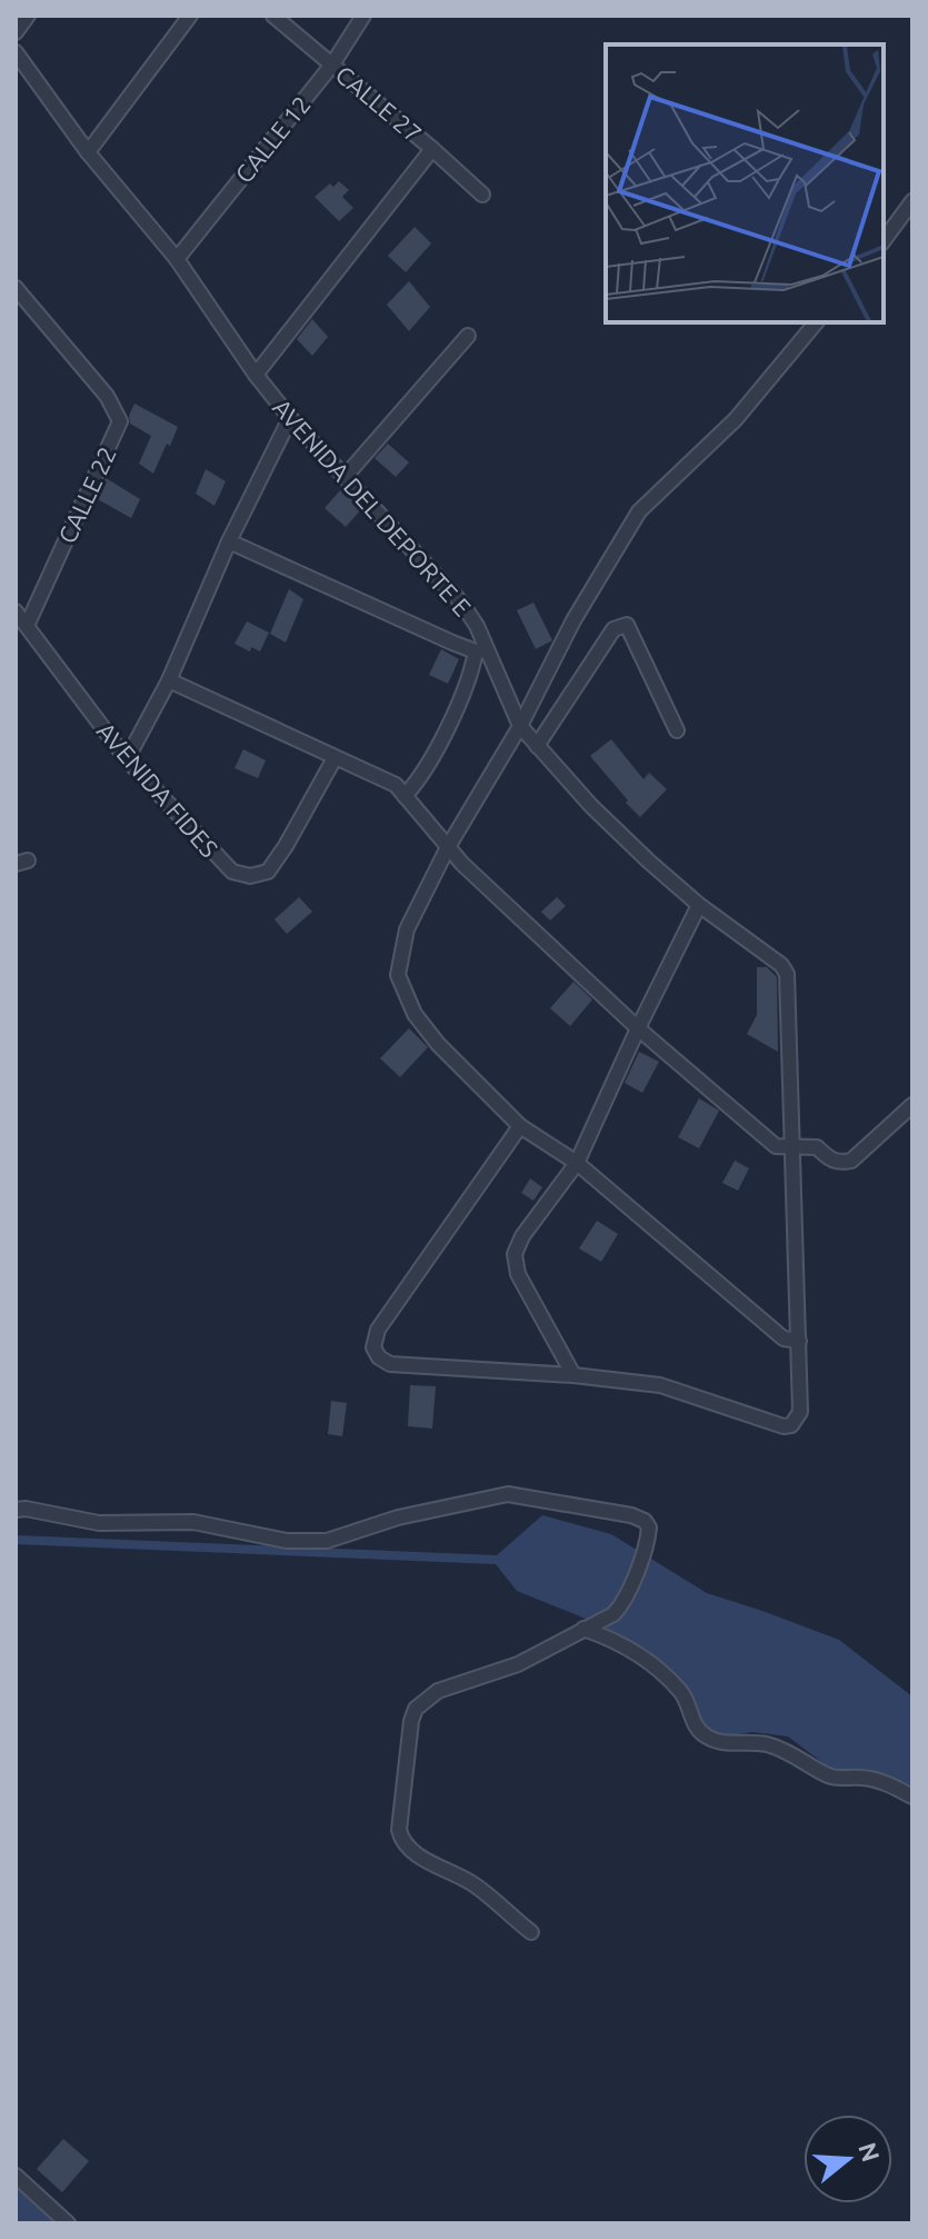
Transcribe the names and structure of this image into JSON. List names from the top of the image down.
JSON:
{
  "streets": {
    "street": [
      "CALLE 27",
      "CALLE 12",
      "CALLE 22",
      "AVENIDA DEL DEPORTE E",
      "AVENIDA FIDES"
    ]
  },
  "crossings": [
    ["CALLE 27", "CALLE 12"],
    ["CALLE 12", "AVENIDA DEL DEPORTE E"],
    ["CALLE 22", "AVENIDA FIDES"]
  ],
  "north": "right"
}
